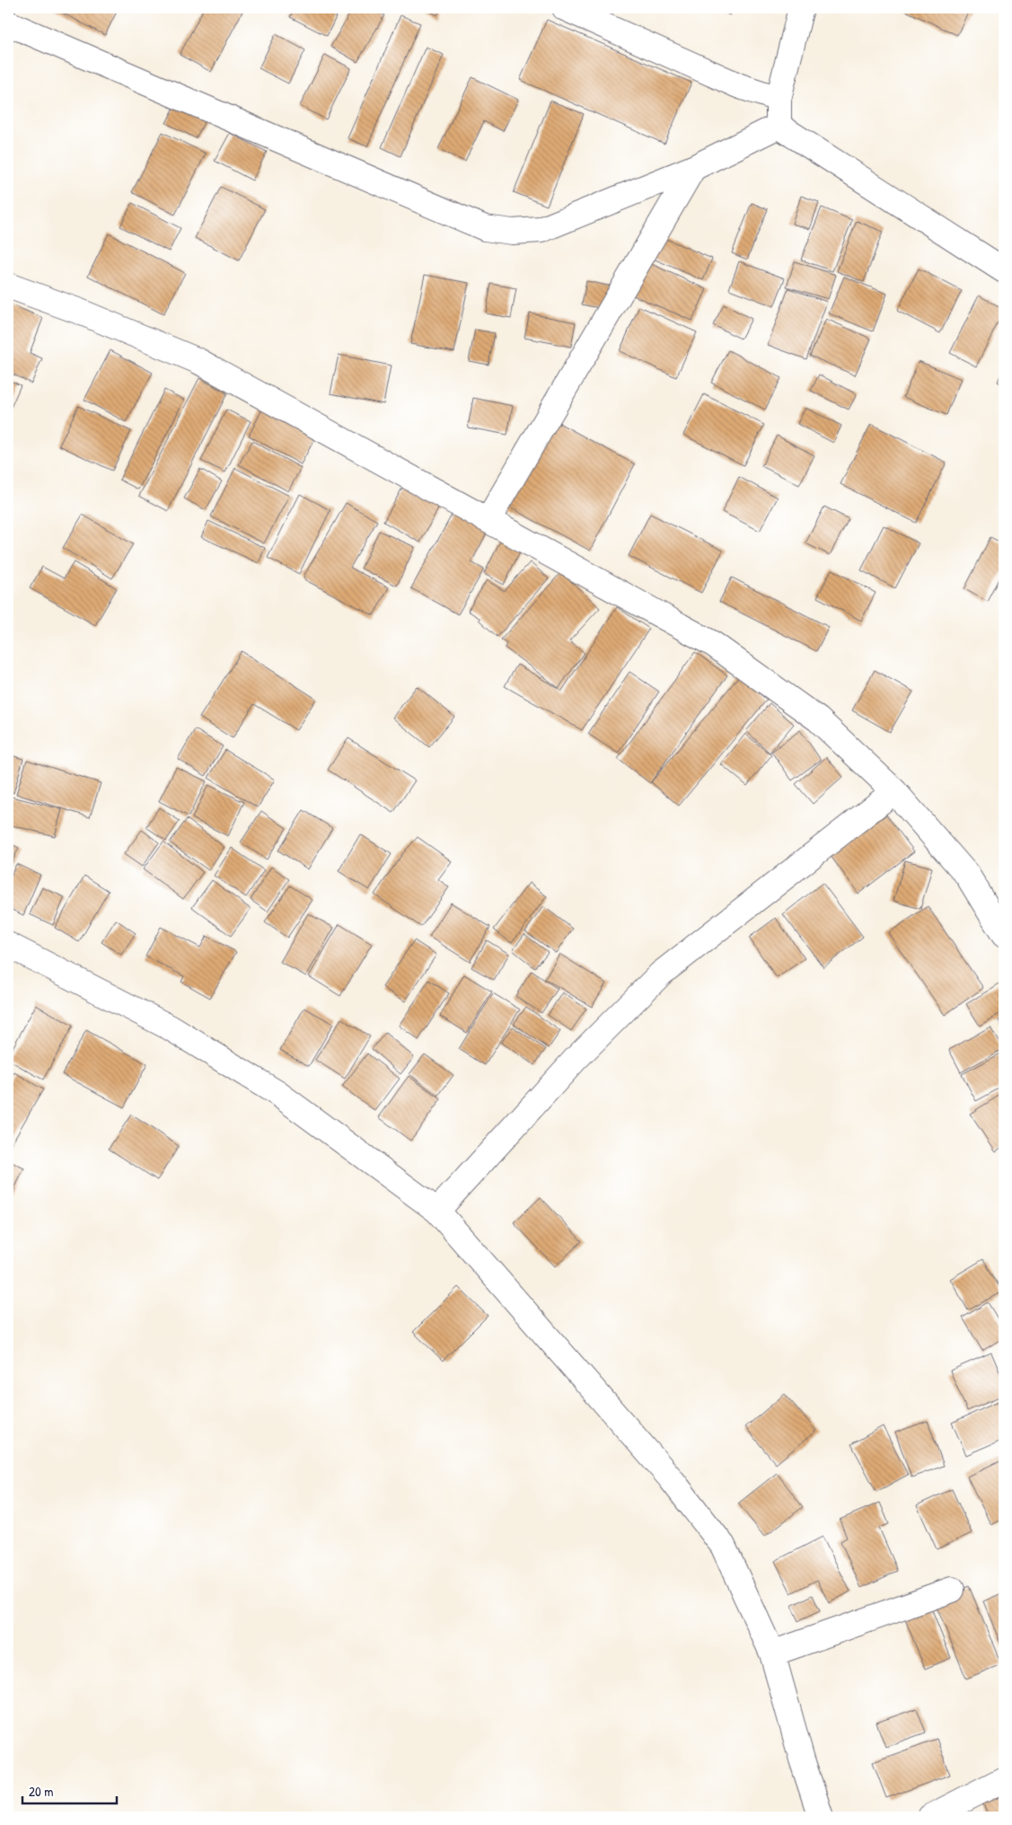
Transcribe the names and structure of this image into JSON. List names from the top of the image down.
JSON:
{
  "scale_bar": "20 m"
}
